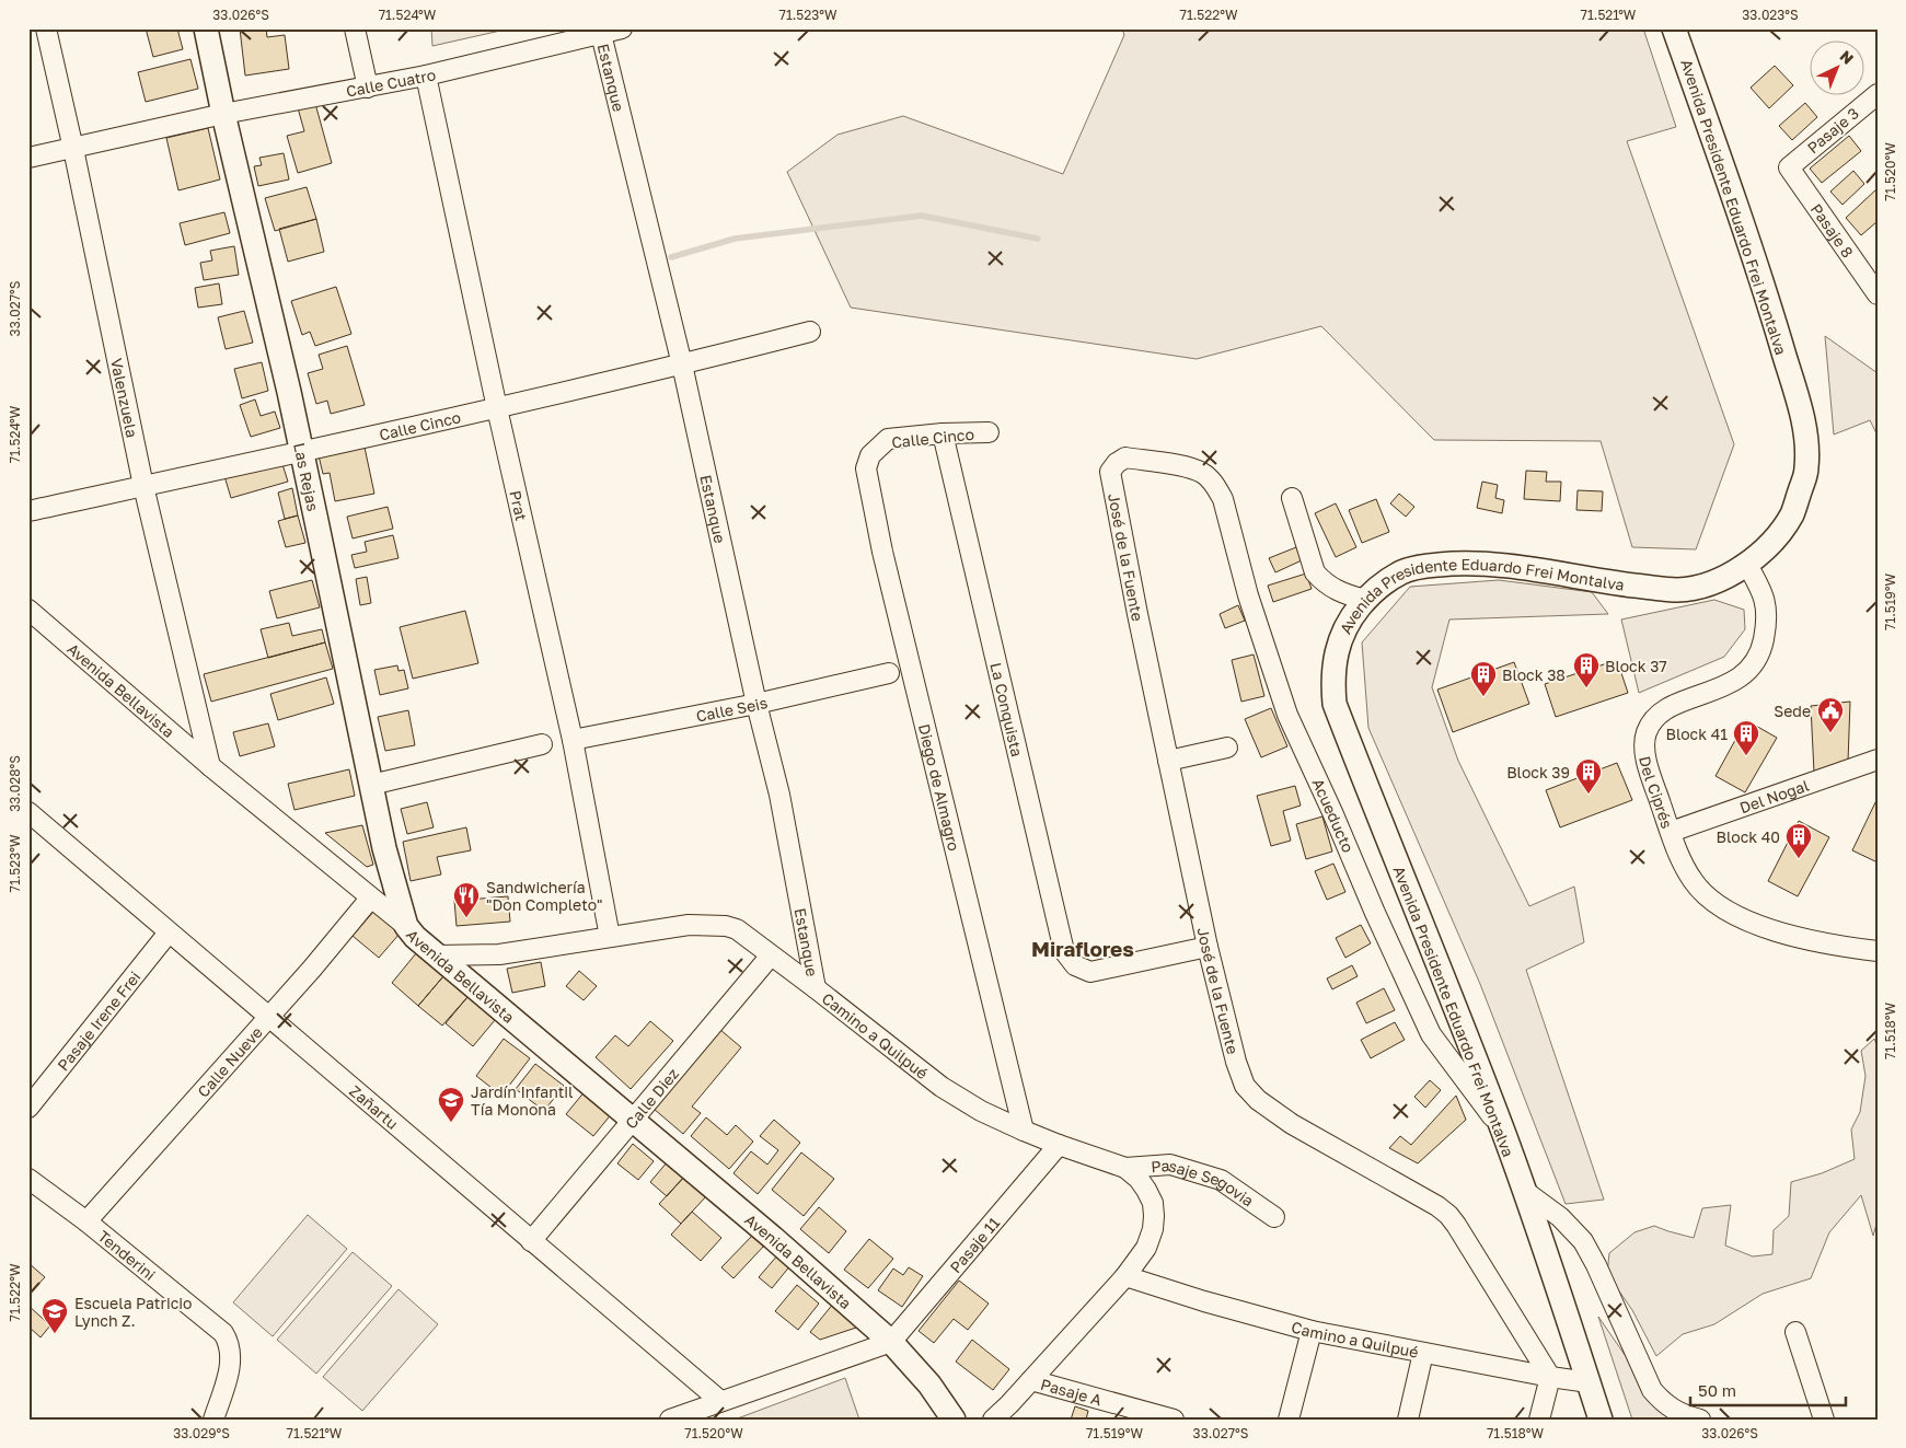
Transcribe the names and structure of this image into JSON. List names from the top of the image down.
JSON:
{
  "streets": {
    "street": [
      "Estanque",
      "Calle Cuatro",
      "Pasaje 3",
      "Avenida Presidente Eduardo Frei Montalva",
      "Pasaje 8",
      "Valenzuela",
      "Calle Cinco",
      "Las Rejas",
      "Prat",
      "José de la Fuente",
      "Avenida Bellavista",
      "Calle Seis",
      "La Conquista",
      "Diego de Almagro",
      "Del Ciprés",
      "Del Nogal",
      "Acueducto",
      "Pasaje Irene Frei",
      "Camino a Quilpué",
      "Calle Nueve",
      "Calle Diez",
      "Zañartu",
      "Pasaje Segovia",
      "Pasaje 11",
      "Tenderini",
      "Pasaje A"
    ]
  },
  "crossings": [
    ["Estanque", "Calle Cuatro"],
    ["Estanque", "Calle Cinco"],
    ["Estanque", "Calle Seis"],
    ["Estanque", "Camino a Quilpué"],
    ["Calle Cuatro", "Valenzuela"],
    ["Calle Cuatro", "Las Rejas"],
    ["Calle Cuatro", "Prat"],
    ["Pasaje 3", "Pasaje 8"],
    ["Avenida Presidente Eduardo Frei Montalva", "Del Ciprés"],
    ["Avenida Presidente Eduardo Frei Montalva", "Acueducto"],
    ["Avenida Presidente Eduardo Frei Montalva", "Camino a Quilpué"],
    ["Valenzuela", "Calle Cinco"],
    ["Valenzuela", "Avenida Bellavista"],
    ["Calle Cinco", "Las Rejas"],
    ["Calle Cinco", "Prat"],
    ["Calle Cinco", "La Conquista"],
    ["Calle Cinco", "Diego de Almagro"],
    ["Las Rejas", "Avenida Bellavista"],
    ["Prat", "Calle Seis"],
    ["Prat", "Camino a Quilpué"],
    ["José de la Fuente", "La Conquista"],
    ["José de la Fuente", "Acueducto"],
    ["José de la Fuente", "Camino a Quilpué"],
    ["Avenida Bellavista", "Camino a Quilpué"],
    ["Avenida Bellavista", "Calle Nueve"],
    ["Avenida Bellavista", "Calle Diez"],
    ["Avenida Bellavista", "Pasaje 11"],
    ["Diego de Almagro", "Camino a Quilpué"],
    ["Del Ciprés", "Del Nogal"],
    ["Pasaje Irene Frei", "Zañartu"],
    ["Camino a Quilpué", "Calle Diez"],
    ["Camino a Quilpué", "Pasaje Segovia"],
    ["Camino a Quilpué", "Pasaje 11"],
    ["Camino a Quilpué", "Pasaje A"],
    ["Calle Nueve", "Zañartu"],
    ["Calle Nueve", "Tenderini"],
    ["Calle Diez", "Zañartu"]
  ],
  "districts": ["Miraflores"],
  "places": {
    "building": [
      "Block 37",
      "Block 38",
      "Block 41",
      "Block 39",
      "Block 40"
    ],
    "public building": ["Sede"],
    "restaurant": ["Sandwichería \"Don Completo\""],
    "school or university": ["Jardín Infantil Tía Monona", "Escuela Patricio Lynch Z."]
  },
  "scale_bar": "50 m",
  "north": "top right",
  "coordinates": [
    "33.026°S",
    "71.524°W",
    "71.523°W",
    "71.522°W",
    "71.521°W",
    "33.023°S",
    "71.520°W",
    "33.027°S",
    "71.519°W",
    "33.028°S",
    "71.518°W",
    "33.029°S"
  ]
}
